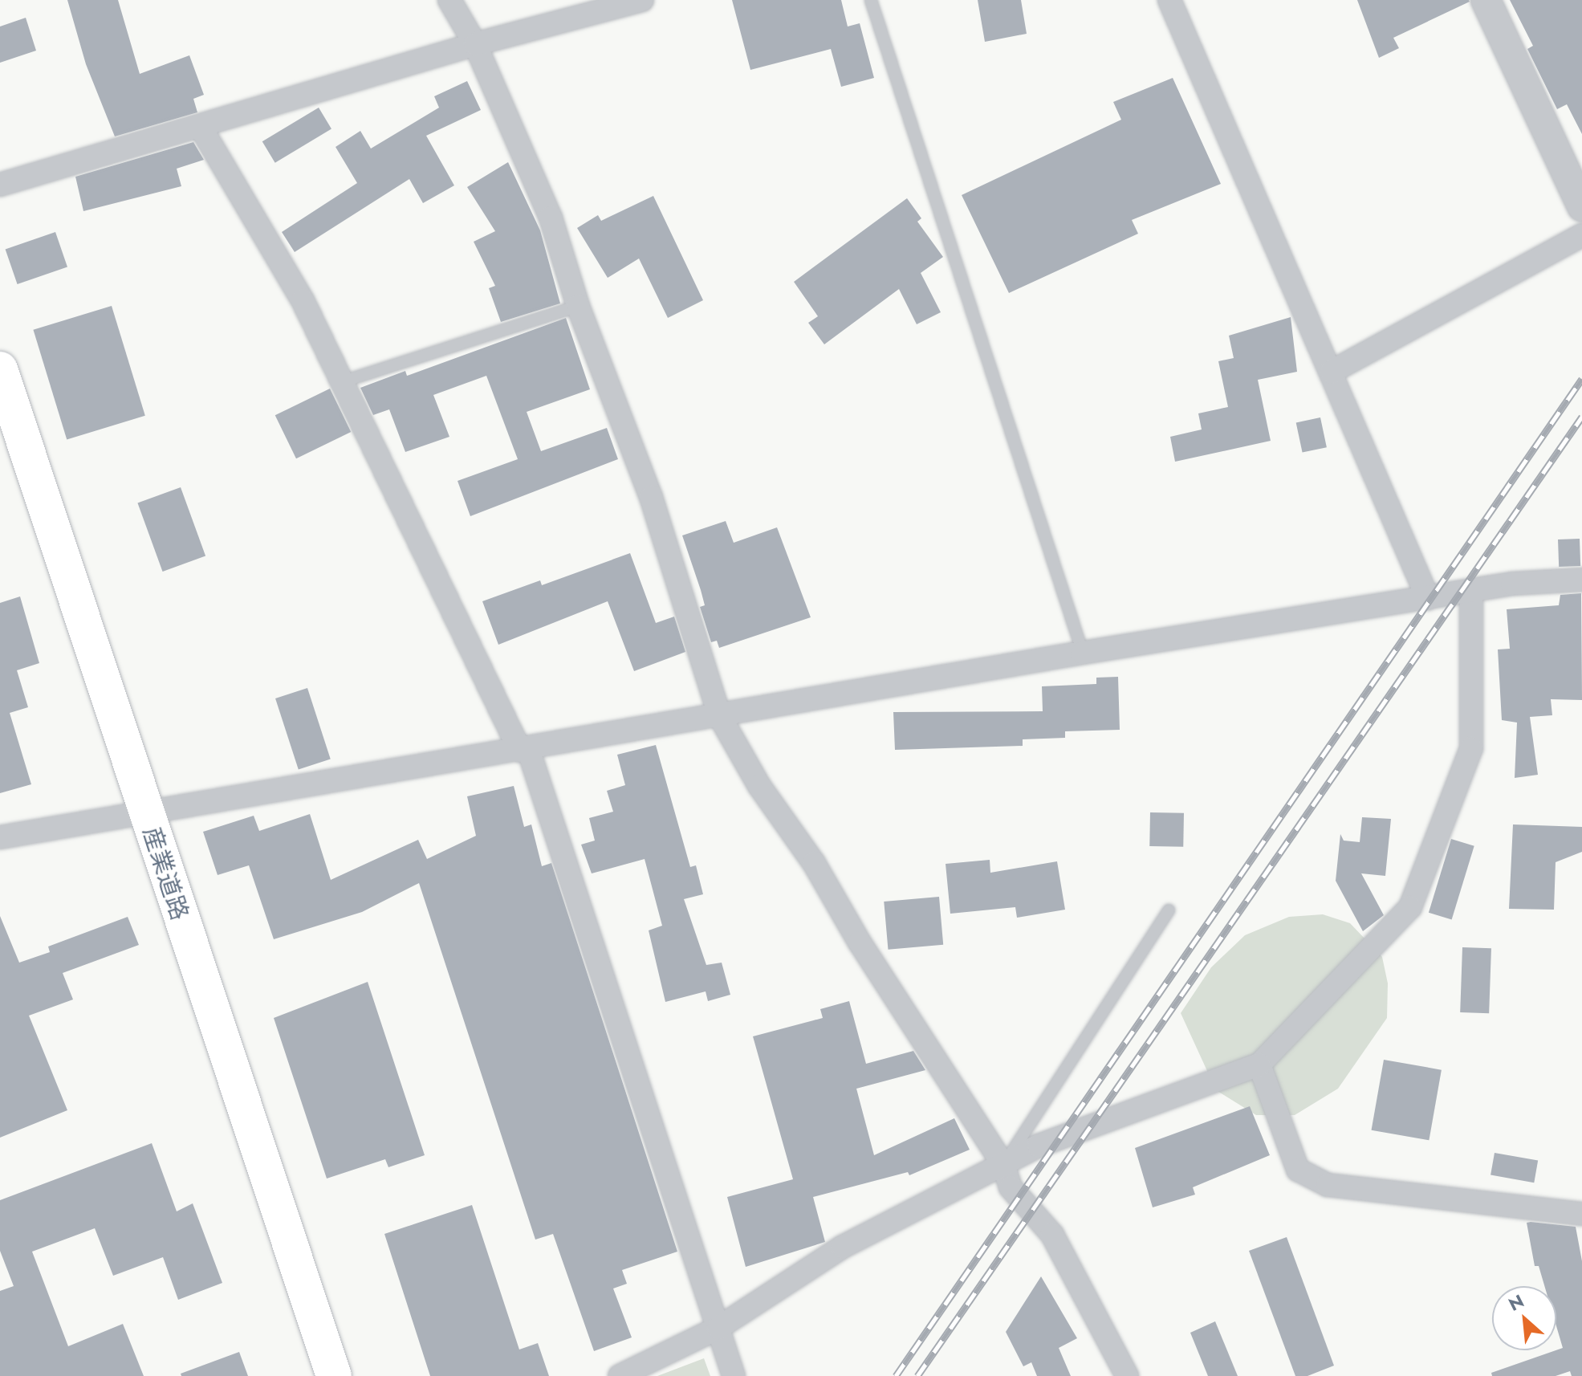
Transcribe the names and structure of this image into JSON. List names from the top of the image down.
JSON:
{
  "streets": {
    "main road": ["産業道路"]
  },
  "north": "top left"
}
